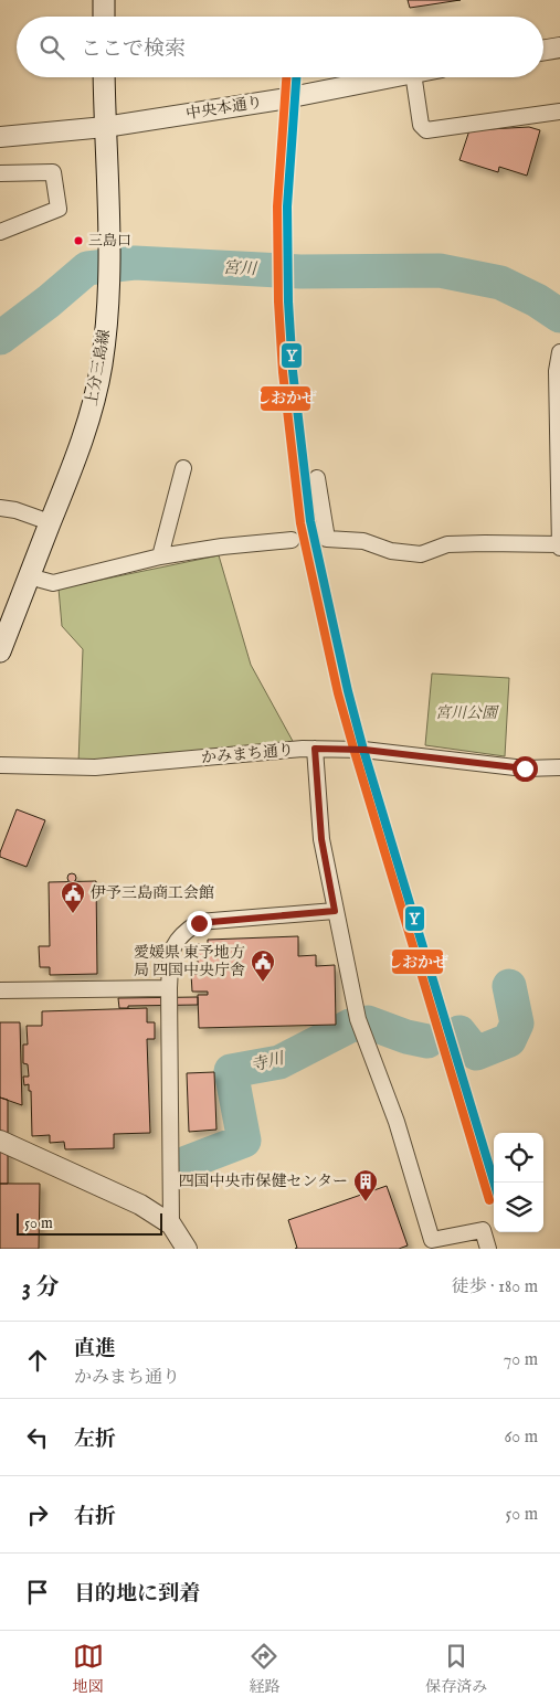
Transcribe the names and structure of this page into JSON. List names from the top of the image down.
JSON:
{
  "streets": {
    "main road": ["上分三島線"],
    "street": ["中央本通り", "かみまち通り"]
  },
  "crossings": [
    ["中央本通り", "上分三島線"]
  ],
  "water": ["宮川", "寺川"],
  "parks": ["宮川公園"],
  "places": {
    "other": ["三島口"],
    "public building": ["伊予三島商工会館", "愛媛県 東予地方 局 四国中央庁舎"],
    "building": ["四国中央市保健センター"]
  },
  "lines": ["transit line Y", "transit line しおかぜ"],
  "scale_bar": "50 m",
  "page": {
    "search": "ここで検索",
    "scale": "50 m",
    "heading": ["3 分", "徒歩 · 180 m"],
    "list": [
      ["直進", "かみまち通り", "70 m"],
      ["左折", "60 m"],
      ["右折", "50 m"],
      "目的地に到着"
    ],
    "nav": ["地図", "経路", "保存済み"]
  }
}
